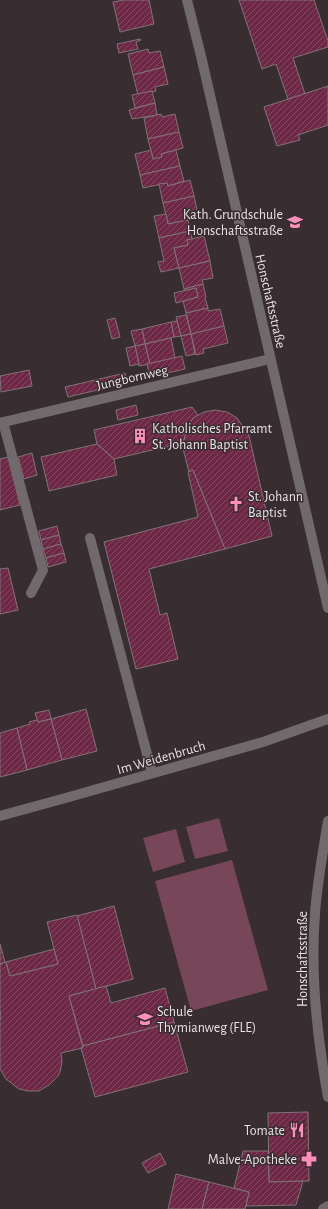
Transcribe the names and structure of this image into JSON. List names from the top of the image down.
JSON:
{
  "streets": {
    "street": ["Honschaftsstraße", "Jungbornweg", "Im Weidenbruch"]
  },
  "crossings": [
    ["Honschaftsstraße", "Jungbornweg"]
  ],
  "places": {
    "school or university": ["Kath. Grundschule Honschaftsstraße", "Schule Thymianweg (FLE)"],
    "building": ["Katholisches Pfarramt St. Johann Baptist"],
    "church": ["St. Johann Baptist"],
    "restaurant": ["Tomate"],
    "pharmacy": ["Malve-Apotheke"]
  }
}
